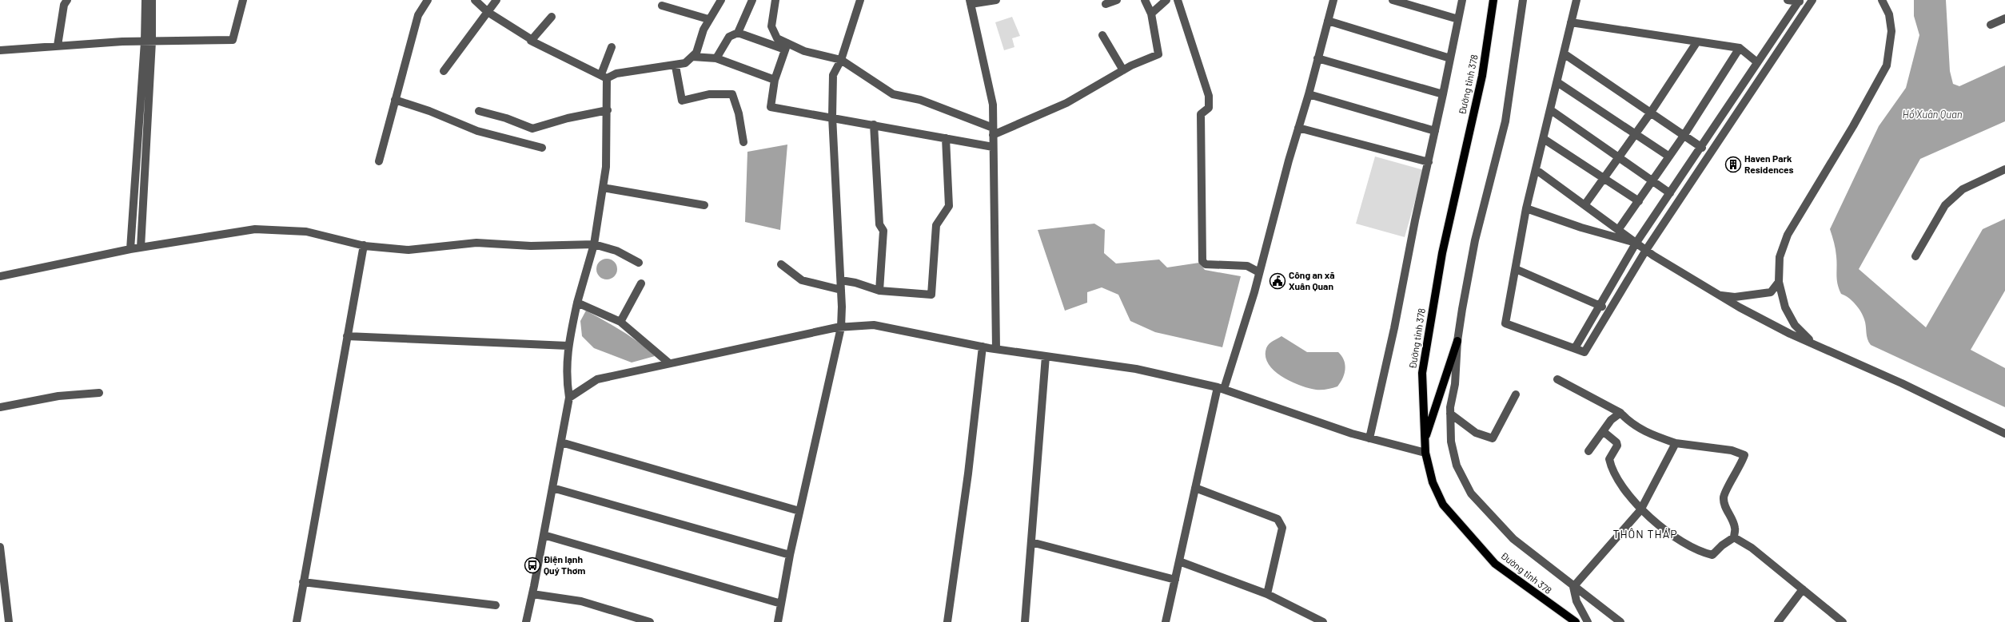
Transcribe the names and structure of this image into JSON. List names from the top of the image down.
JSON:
{
  "streets": {
    "main road": ["Đường tỉnh 378"]
  },
  "districts": ["THÔN THÁP"],
  "water": ["Hồ Xuân Quan"],
  "places": {
    "building": ["Haven Park Residences"],
    "public building": ["Công an xã Xuân Quan"],
    "bus stop": ["Điện lạnh Quý Thơm"]
  }
}
